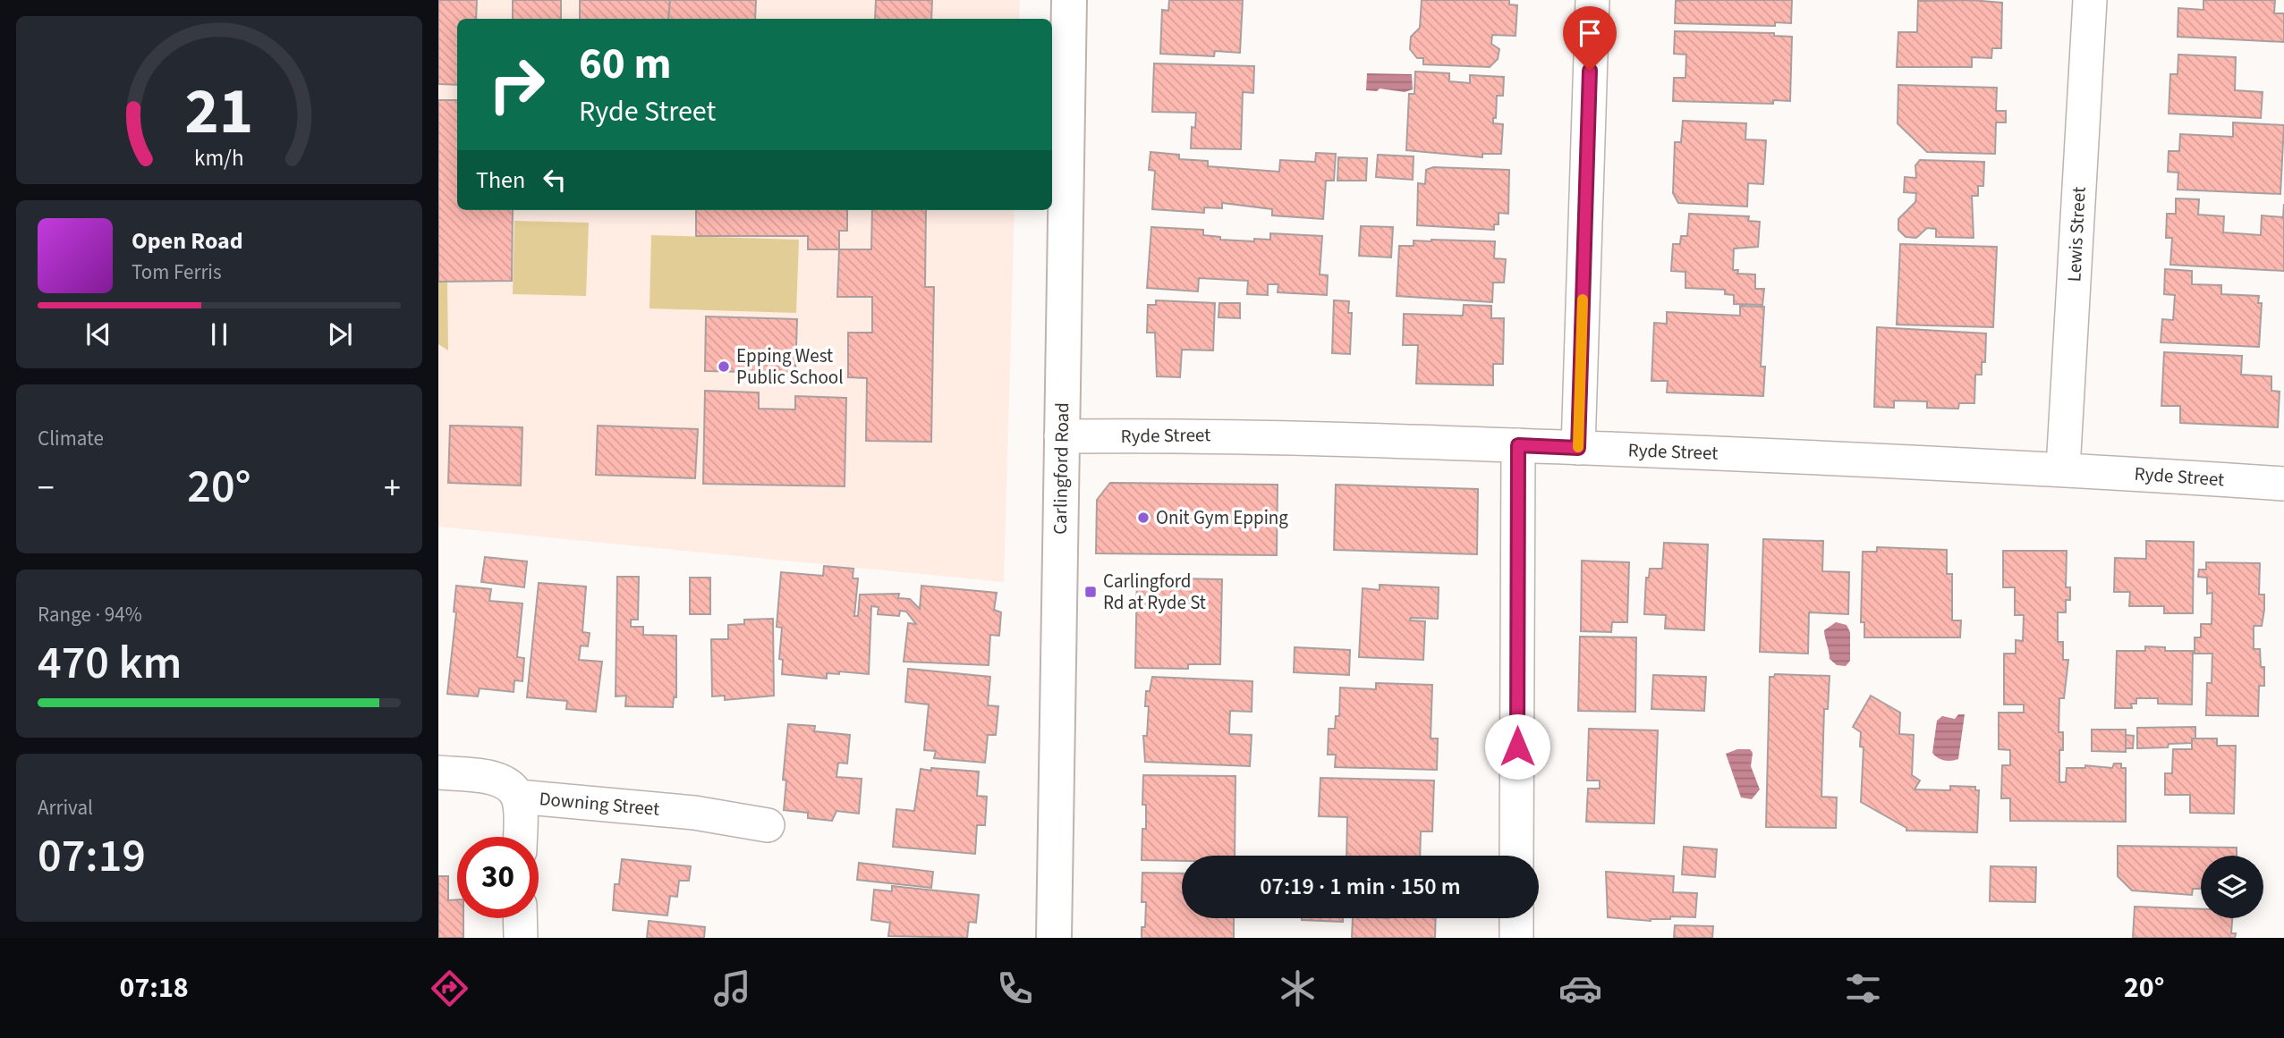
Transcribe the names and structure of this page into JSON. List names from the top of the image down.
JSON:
{
  "streets": {
    "main road": ["Carlingford Road"],
    "street": ["Lewis Street", "Ryde Street", "Downing Street"]
  },
  "crossings": [
    ["Lewis Street", "Ryde Street"],
    ["Ryde Street", "Carlingford Road"]
  ],
  "places": {
    "other": ["Epping West Public School", "Onit Gym Epping"],
    "transit": ["Carlingford Rd at Ryde St"]
  },
  "page": {
    "turn": ["60 m", "Ryde Street"],
    "then": "Then",
    "song": ["Open Road", "Tom Ferris"],
    "tile": [
      "Climate",
      ["Range · 94%", "470 km"],
      ["Arrival", "07:19"]
    ],
    "heat": ["−", "20°", "+"],
    "limit": "30",
    "trip": "07:19 · 1 min · 150 m",
    "tabs": ["07:18", "20°"],
    "gauge": ["21", "km/h"]
  }
}
